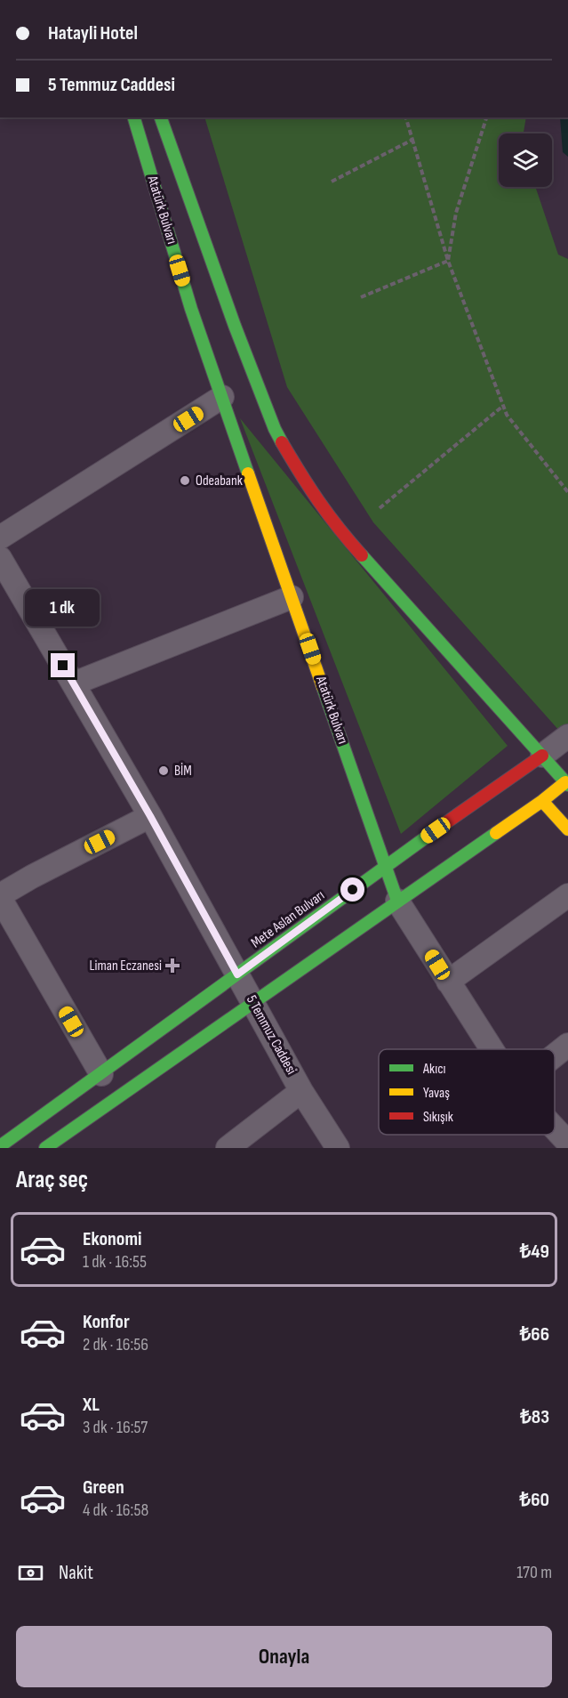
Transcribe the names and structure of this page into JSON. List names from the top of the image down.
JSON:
{
  "streets": {
    "street": ["Atatürk Bulvarı", "Mete Aslan Bulvarı", "5 Temmuz Caddesi"]
  },
  "crossings": [
    ["Atatürk Bulvarı", "Mete Aslan Bulvarı"],
    ["Mete Aslan Bulvarı", "5 Temmuz Caddesi"]
  ],
  "places": {
    "other": ["Odeabank", "BİM"],
    "health": ["Liman Eczanesi"]
  },
  "legend": ["Akıcı", "Yavaş", "Sıkışık"],
  "page": {
    "banner": ["Hatayli Hotel", "5 Temmuz Caddesi"],
    "bubble": "1 dk",
    "heading": "Araç seç",
    "list": [
      {
        "name": "Ekonomi",
        "note": "1 dk · 16:55",
        "value": "₺49"
      },
      {
        "name": "Konfor",
        "note": "2 dk · 16:56",
        "value": "₺66"
      },
      {
        "name": "XL",
        "note": "3 dk · 16:57",
        "value": "₺83"
      },
      {
        "name": "Green",
        "note": "4 dk · 16:58",
        "value": "₺60"
      }
    ],
    "pay": ["Nakit", "170 m"],
    "buttons": "Onayla"
  }
}
